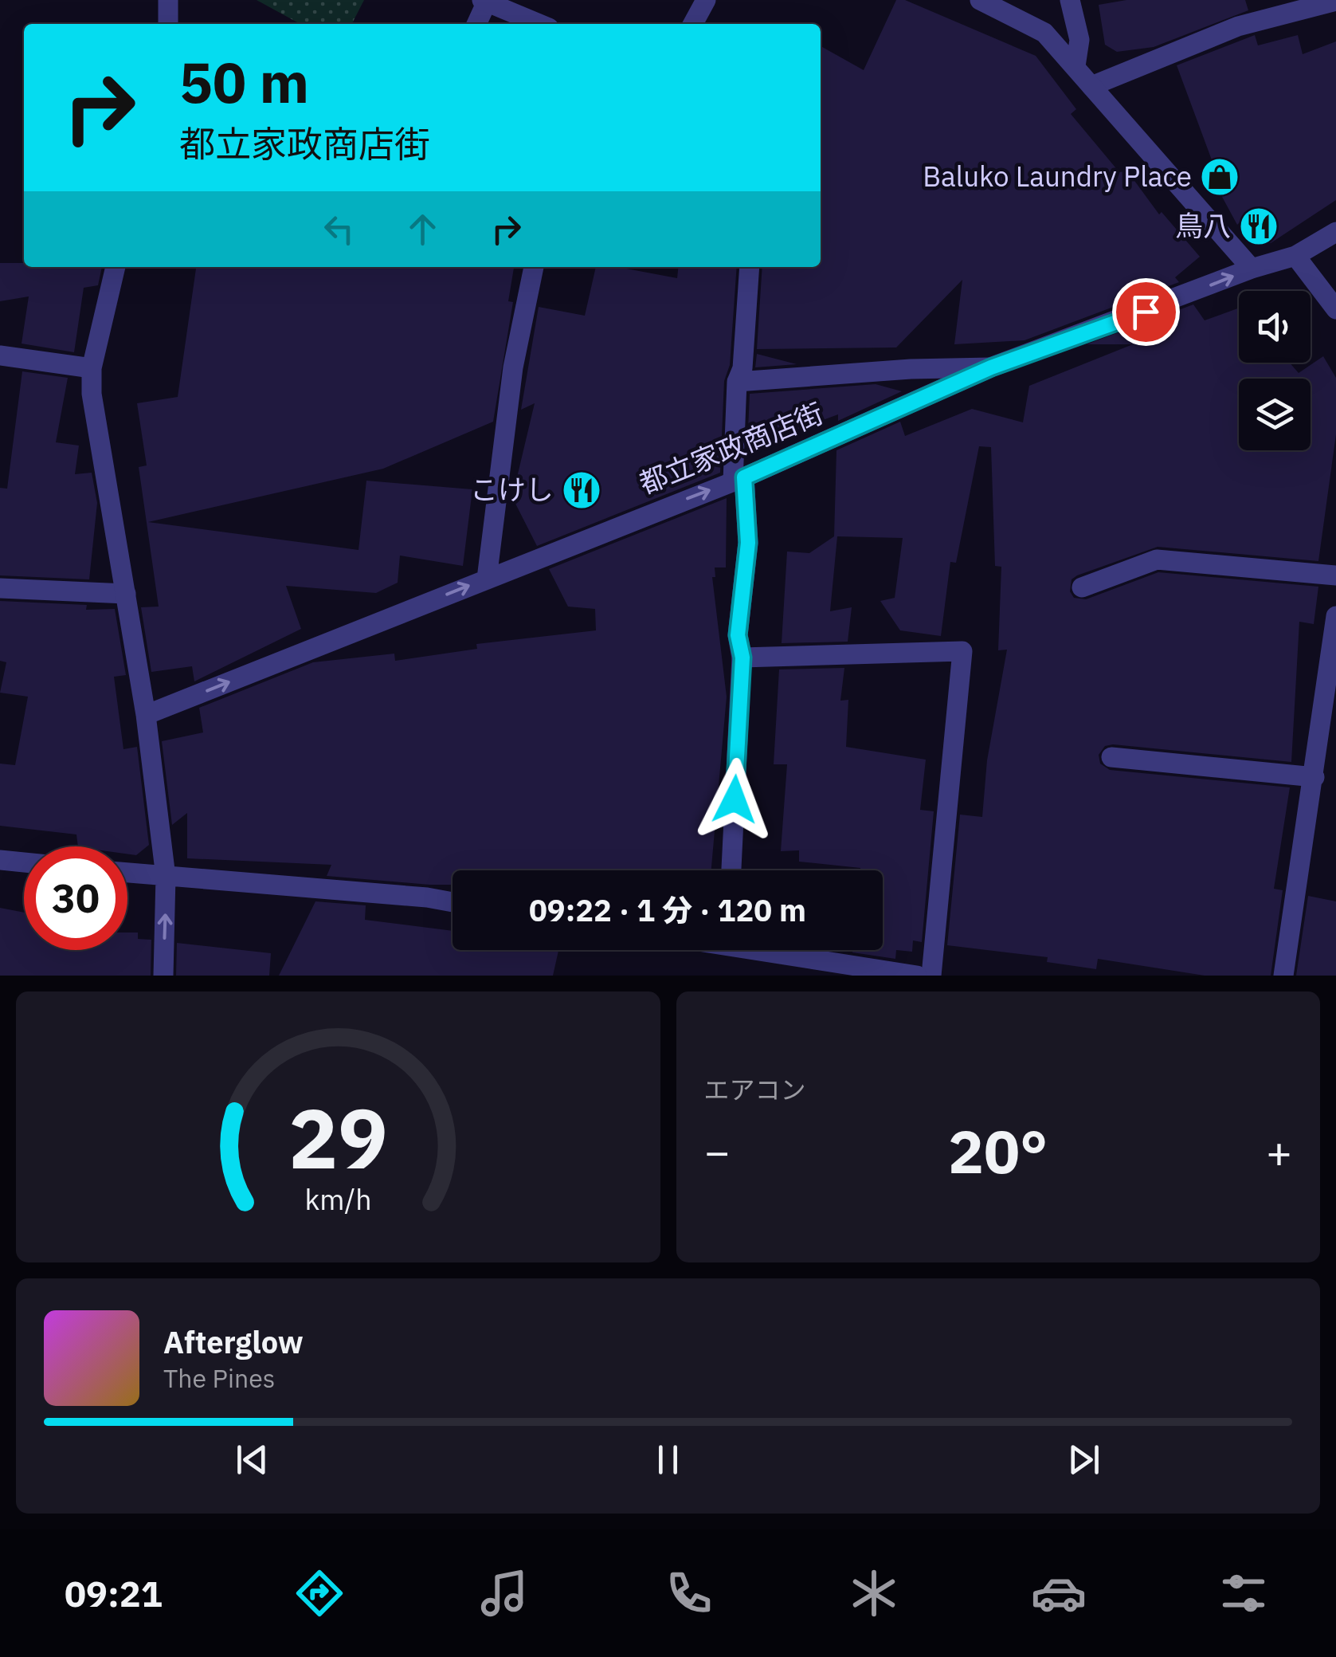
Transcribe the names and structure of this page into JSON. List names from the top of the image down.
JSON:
{
  "streets": {
    "street": ["都立家政商店街"]
  },
  "one_way": ["都立家政商店街"],
  "places": {
    "shop": ["Baluko Laundry Place"],
    "restaurant": ["鳥八", "こけし"]
  },
  "page": {
    "turn": ["50 m", "都立家政商店街"],
    "limit": "30",
    "trip": "09:22 · 1 分 · 120 m",
    "tile": "エアコン",
    "heat": ["−", "20°", "+"],
    "song": ["Afterglow", "The Pines"],
    "tabs": "09:21",
    "gauge": ["29", "km/h"]
  }
}
